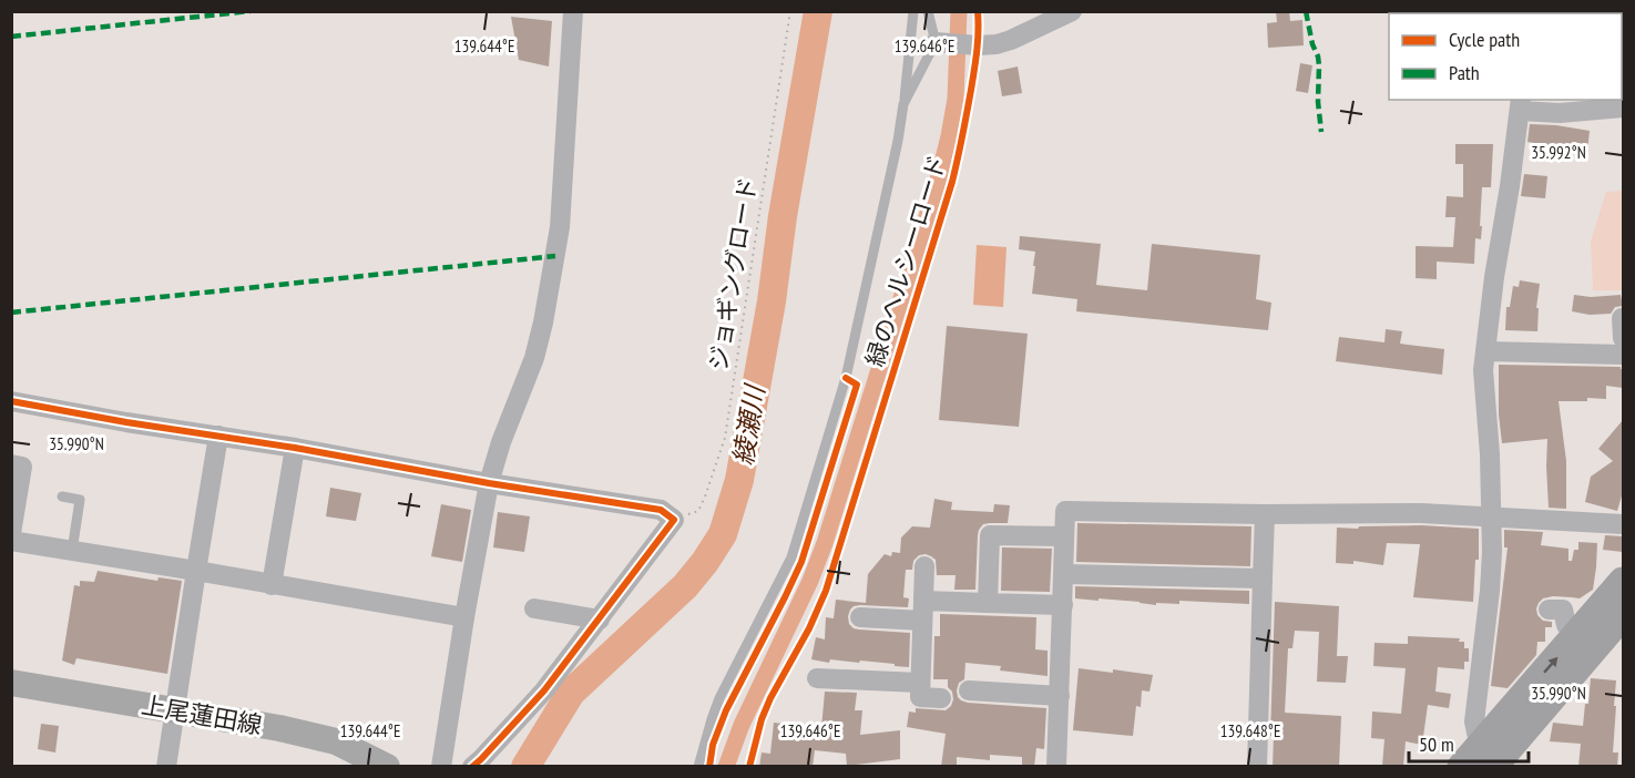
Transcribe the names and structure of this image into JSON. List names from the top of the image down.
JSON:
{
  "streets": {
    "main road": ["上尾蓮田線"],
    "path": ["ジョギングロード"],
    "cycle path": ["緑のヘルシーロード"]
  },
  "water": ["綾瀬川"],
  "legend": ["Cycle path", "Path"],
  "scale_bar": "50 m",
  "coordinates": [
    "139.644°E",
    "139.646°E",
    "35.992°N",
    "35.990°N",
    "139.648°E"
  ]
}
